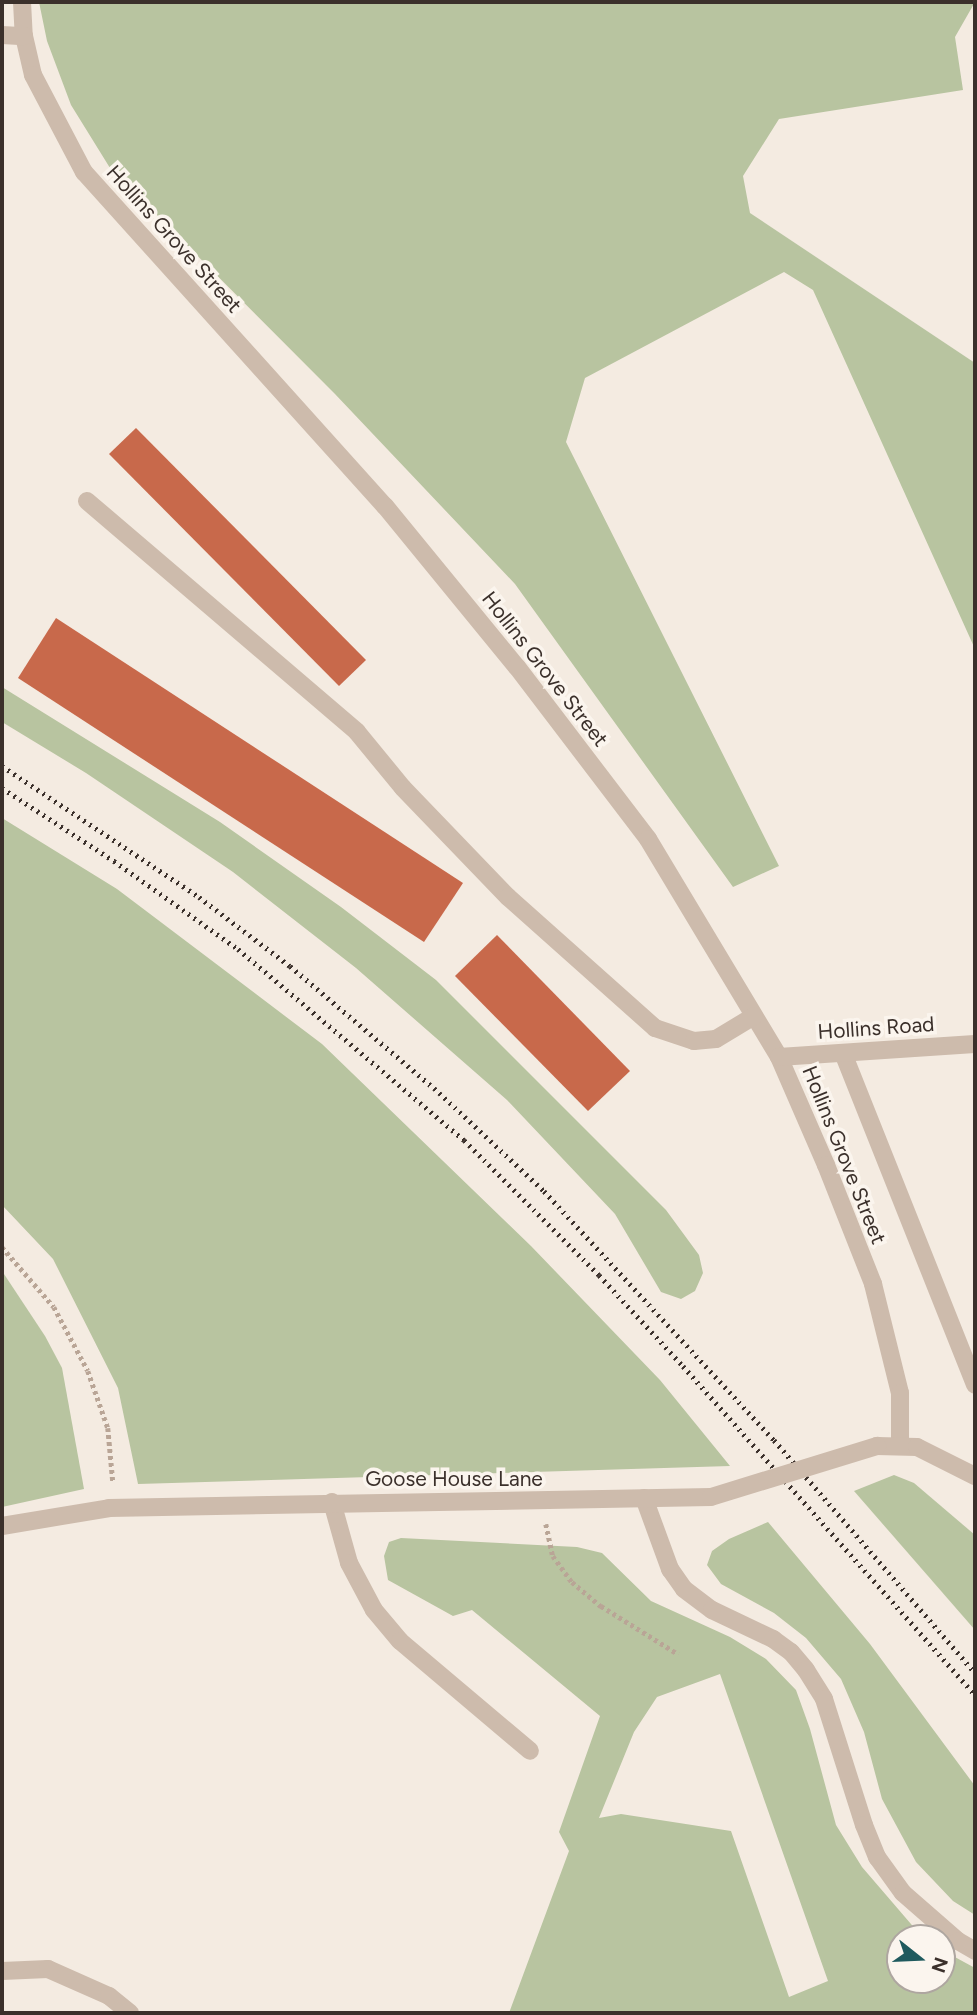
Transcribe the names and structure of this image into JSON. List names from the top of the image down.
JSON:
{
  "streets": {
    "street": ["Hollins Grove Street", "Hollins Road", "Goose House Lane"]
  },
  "crossings": [
    ["Hollins Grove Street", "Hollins Road"],
    ["Hollins Grove Street", "Goose House Lane"]
  ],
  "north": "right"
}
